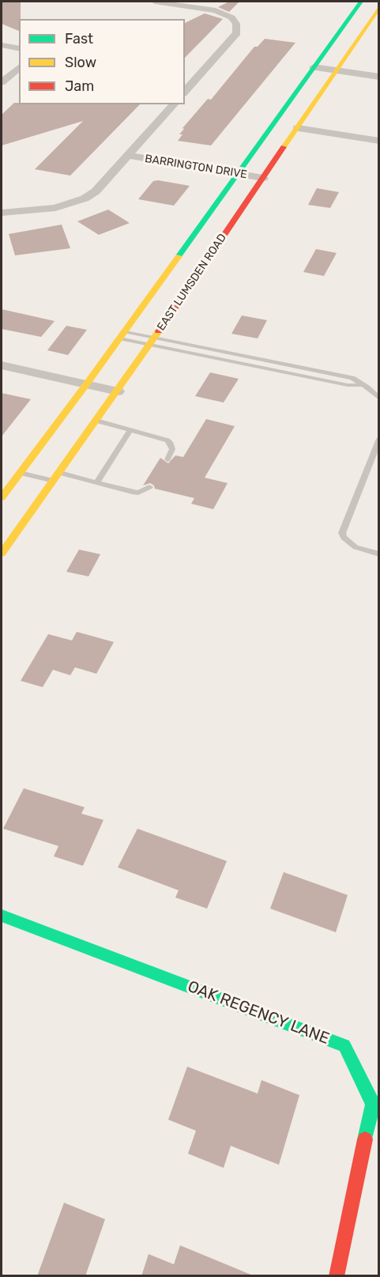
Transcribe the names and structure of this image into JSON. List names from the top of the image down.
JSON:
{
  "streets": {
    "main road": ["EAST LUMSDEN ROAD", "OAK REGENCY LANE"],
    "street": ["BARRINGTON DRIVE"]
  },
  "crossings": [
    ["BARRINGTON DRIVE", "EAST LUMSDEN ROAD"]
  ],
  "legend": ["Fast", "Slow", "Jam"]
}
